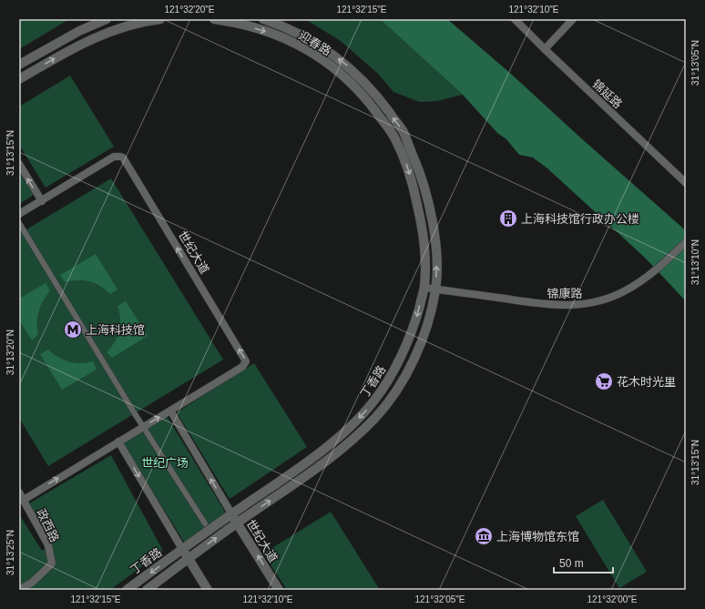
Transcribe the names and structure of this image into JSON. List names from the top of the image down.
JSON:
{
  "streets": {
    "street": [
      "迎春路",
      "锦延路",
      "世纪大道",
      "锦康路",
      "丁香路",
      "政西路"
    ]
  },
  "crossings": [
    ["迎春路", "丁香路"],
    ["世纪大道", "丁香路"],
    ["世纪大道", "政西路"],
    ["锦康路", "丁香路"]
  ],
  "parks": ["世纪广场"],
  "places": {
    "building": ["上海科技馆行政办公楼"],
    "metro station": ["上海科技馆"],
    "supermarket": ["花木时光里"],
    "museum": ["上海博物馆东馆"]
  },
  "scale_bar": "50 m",
  "coordinates": [
    "121°32'20\"E",
    "121°32'15\"E",
    "121°32'10\"E",
    "31°13'05\"N",
    "31°13'15\"N",
    "31°13'10\"N",
    "31°13'20\"N",
    "31°13'25\"N",
    "121°32'05\"E",
    "121°32'00\"E"
  ]
}
